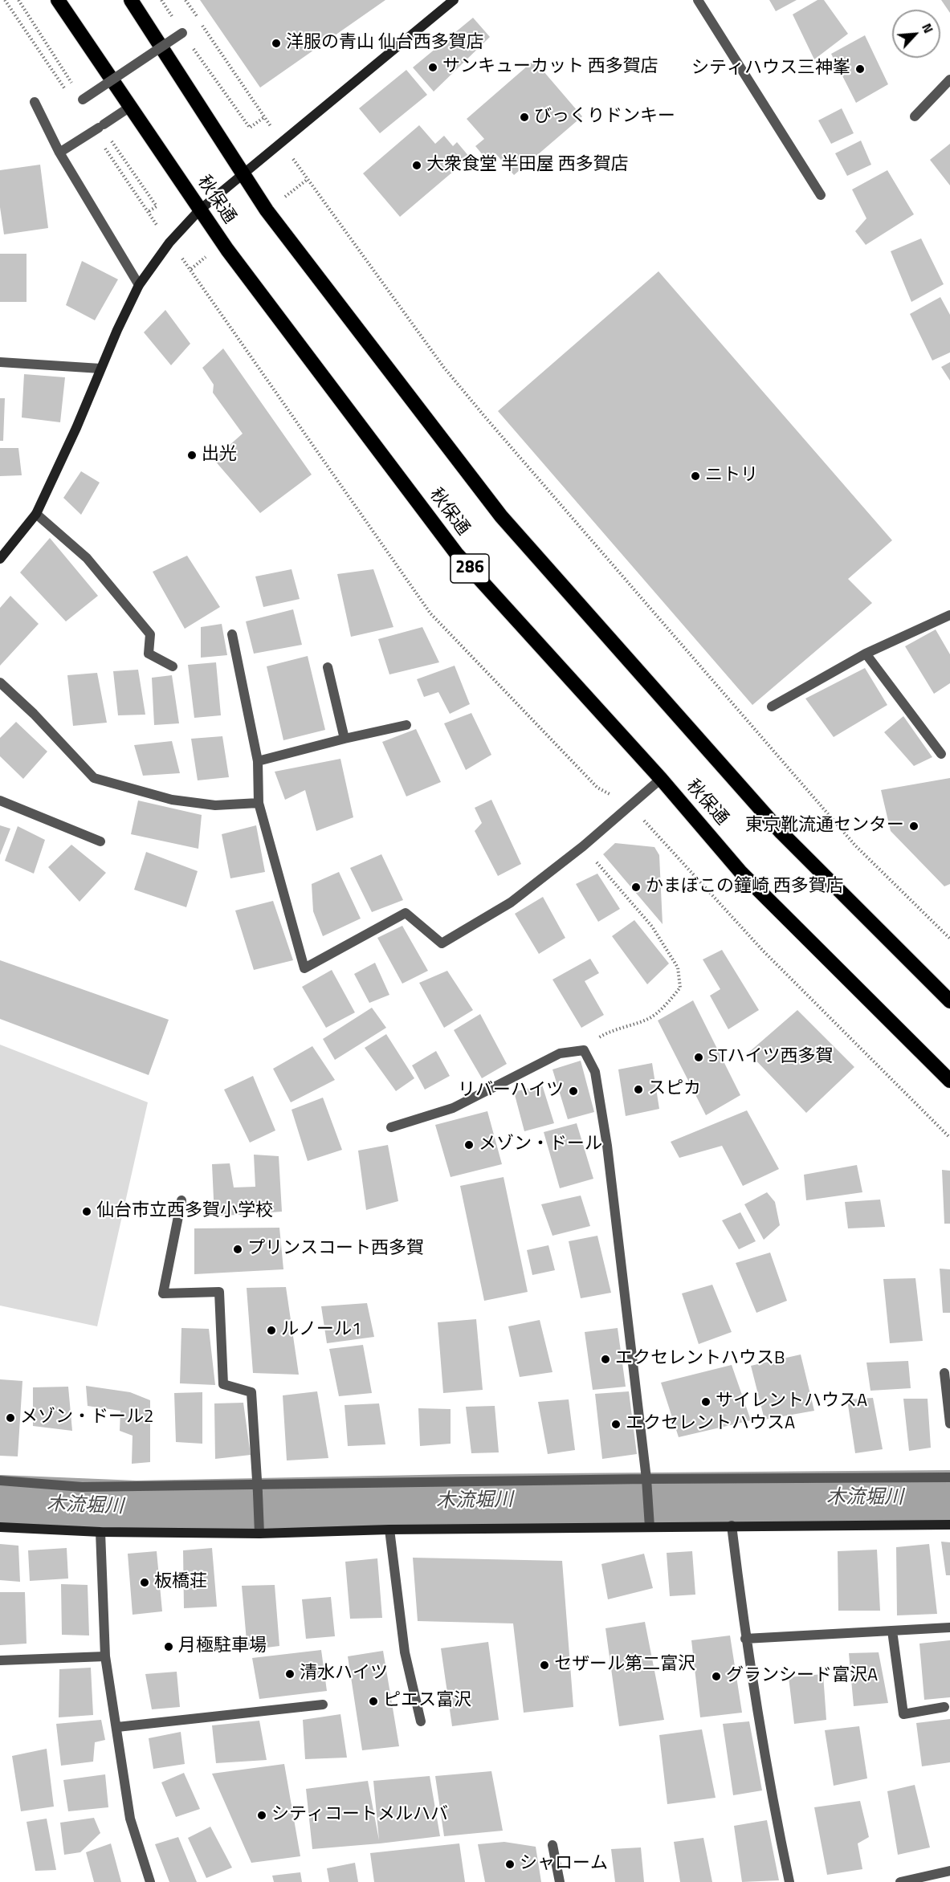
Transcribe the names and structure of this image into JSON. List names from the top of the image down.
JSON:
{
  "streets": {
    "highway": ["秋保通", "286"]
  },
  "water": ["木流堀川"],
  "places": [
    "洋服の青山 仙台西多賀店",
    "サンキューカット 西多賀店",
    "シティハウス三神峯",
    "びっくりドンキー",
    "大衆食堂 半田屋 西多賀店",
    "出光",
    "ニトリ",
    "東京靴流通センター",
    "かまぼこの鐘崎 西多賀店",
    "STハイツ西多賀",
    "スピカ",
    "リバーハイツ",
    "メゾン・ドール",
    "仙台市立西多賀小学校",
    "プリンスコート西多賀",
    "ルノール1",
    "エクセレントハウスB",
    "サイレントハウスA",
    "メゾン・ドール2",
    "エクセレントハウスA",
    "板橋荘",
    "月極駐車場",
    "セザール第二富沢",
    "清水ハイツ",
    "グランシード富沢A",
    "ピエス富沢",
    "シティコートメルハバ",
    "シャローム"
  ],
  "north": "top right"
}
